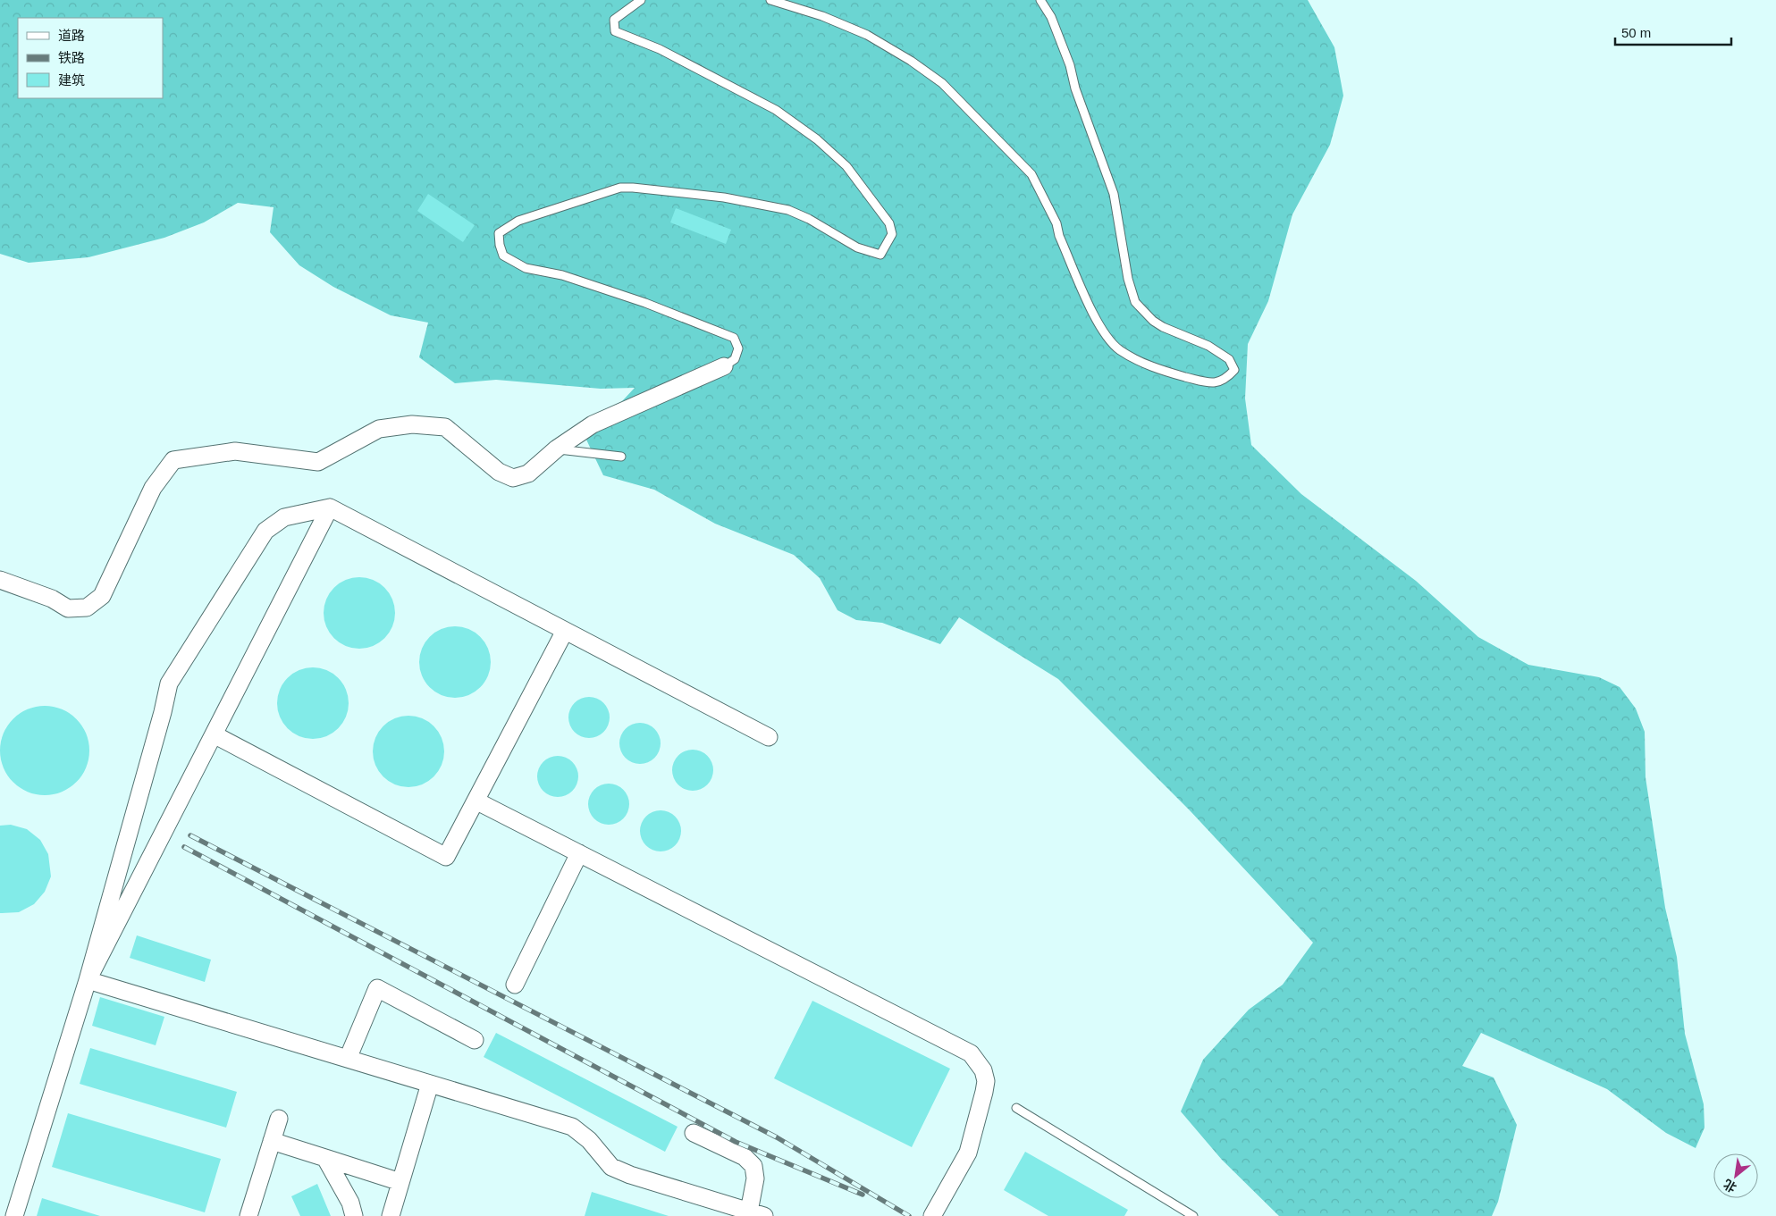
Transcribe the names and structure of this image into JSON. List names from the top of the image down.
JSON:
{
  "legend": ["道路", "铁路", "建筑"],
  "scale_bar": "50 m",
  "north": "bottom left"
}
